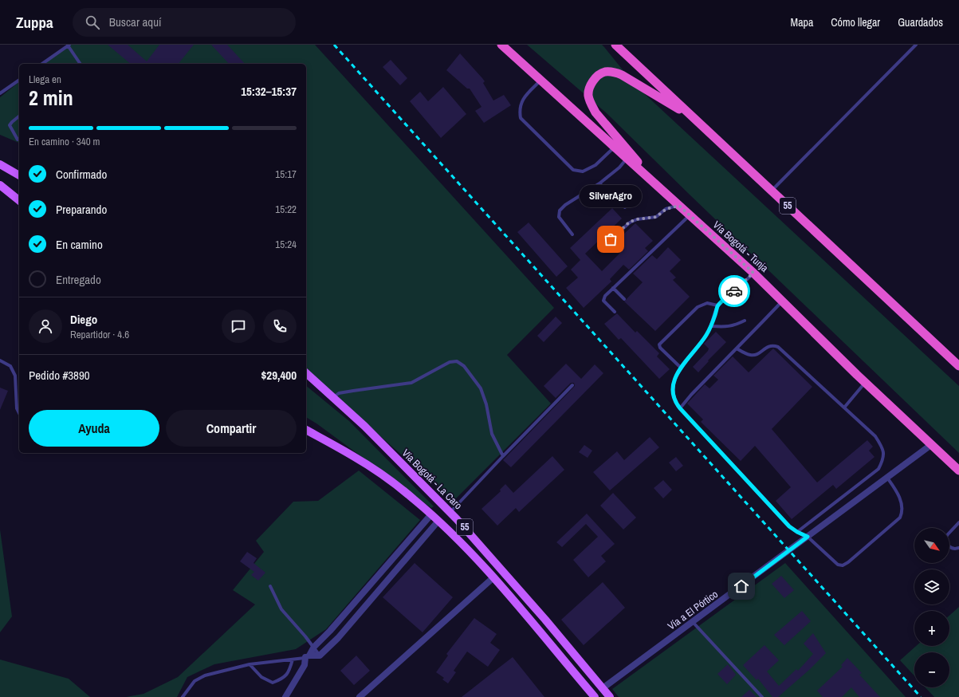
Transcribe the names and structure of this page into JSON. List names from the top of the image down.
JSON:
{
  "streets": {
    "highway": ["55", "Vía Bogotá - Tunja"],
    "main road": ["Vía Bogotá - La Caro"],
    "street": ["Vía a El Pórtico"]
  },
  "crossings": [
    ["Vía Bogotá - Tunja", "Vía a El Pórtico"],
    ["Vía Bogotá - La Caro", "Vía a El Pórtico"]
  ],
  "places": ["SilverAgro"],
  "north": "bottom right",
  "page": {
    "header": "Zuppa",
    "search": "Buscar aquí",
    "nav": ["Mapa", "Cómo llegar", "Guardados"],
    "heading": ["2 min", "Llega en", "15:32–15:37"],
    "panel": [
      "Diego",
      "Repartidor · 4.6",
      "Pedido #3890",
      "$29,400"
    ],
    "bar": "En camino · 340 m",
    "list": [
      ["Confirmado", "15:17"],
      ["Preparando", "15:22"],
      ["En camino", "15:24"],
      "Entregado"
    ],
    "bubble": "SilverAgro",
    "buttons": ["Ayuda", "Compartir"],
    "map_buttons": ["+", "−"]
  }
}
